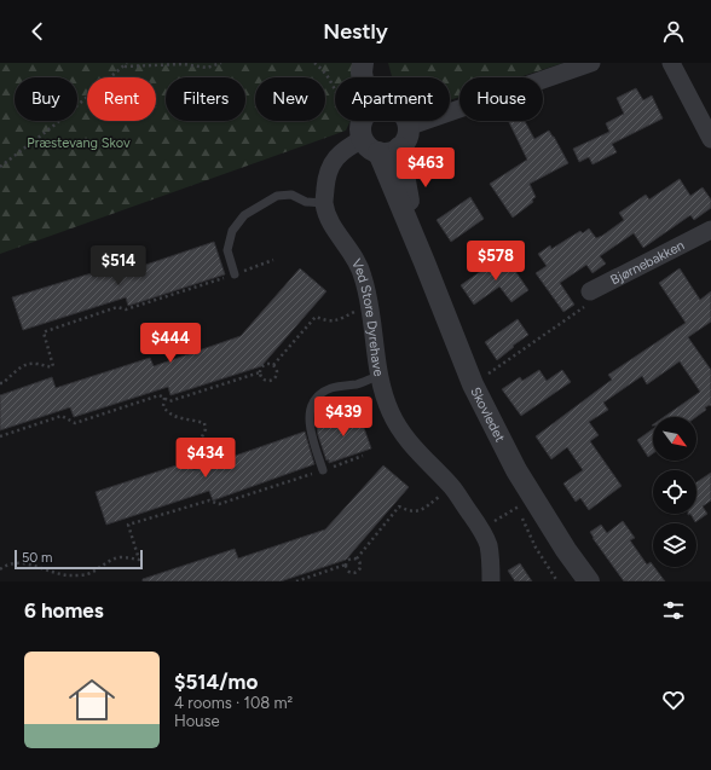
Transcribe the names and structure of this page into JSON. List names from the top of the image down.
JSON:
{
  "streets": {
    "street": ["Bjørnebakken", "Ved Store Dyrehave", "Skovledet"]
  },
  "crossings": [
    ["Ved Store Dyrehave", "Skovledet"]
  ],
  "parks": ["Præstevang Skov"],
  "scale_bar": "50 m",
  "north": "bottom right",
  "page": {
    "header": "Nestly",
    "chip": [
      "Buy",
      "Rent",
      "Filters",
      "New",
      "Apartment",
      "House"
    ],
    "price": [
      "$463",
      "$578",
      "$514",
      "$444",
      "$439",
      "$434"
    ],
    "scale": "50 m",
    "heading": "6 homes",
    "list": [
      {
        "name": "$514/mo",
        "note": "4 rooms · 108 m² · House"
      }
    ]
  }
}
